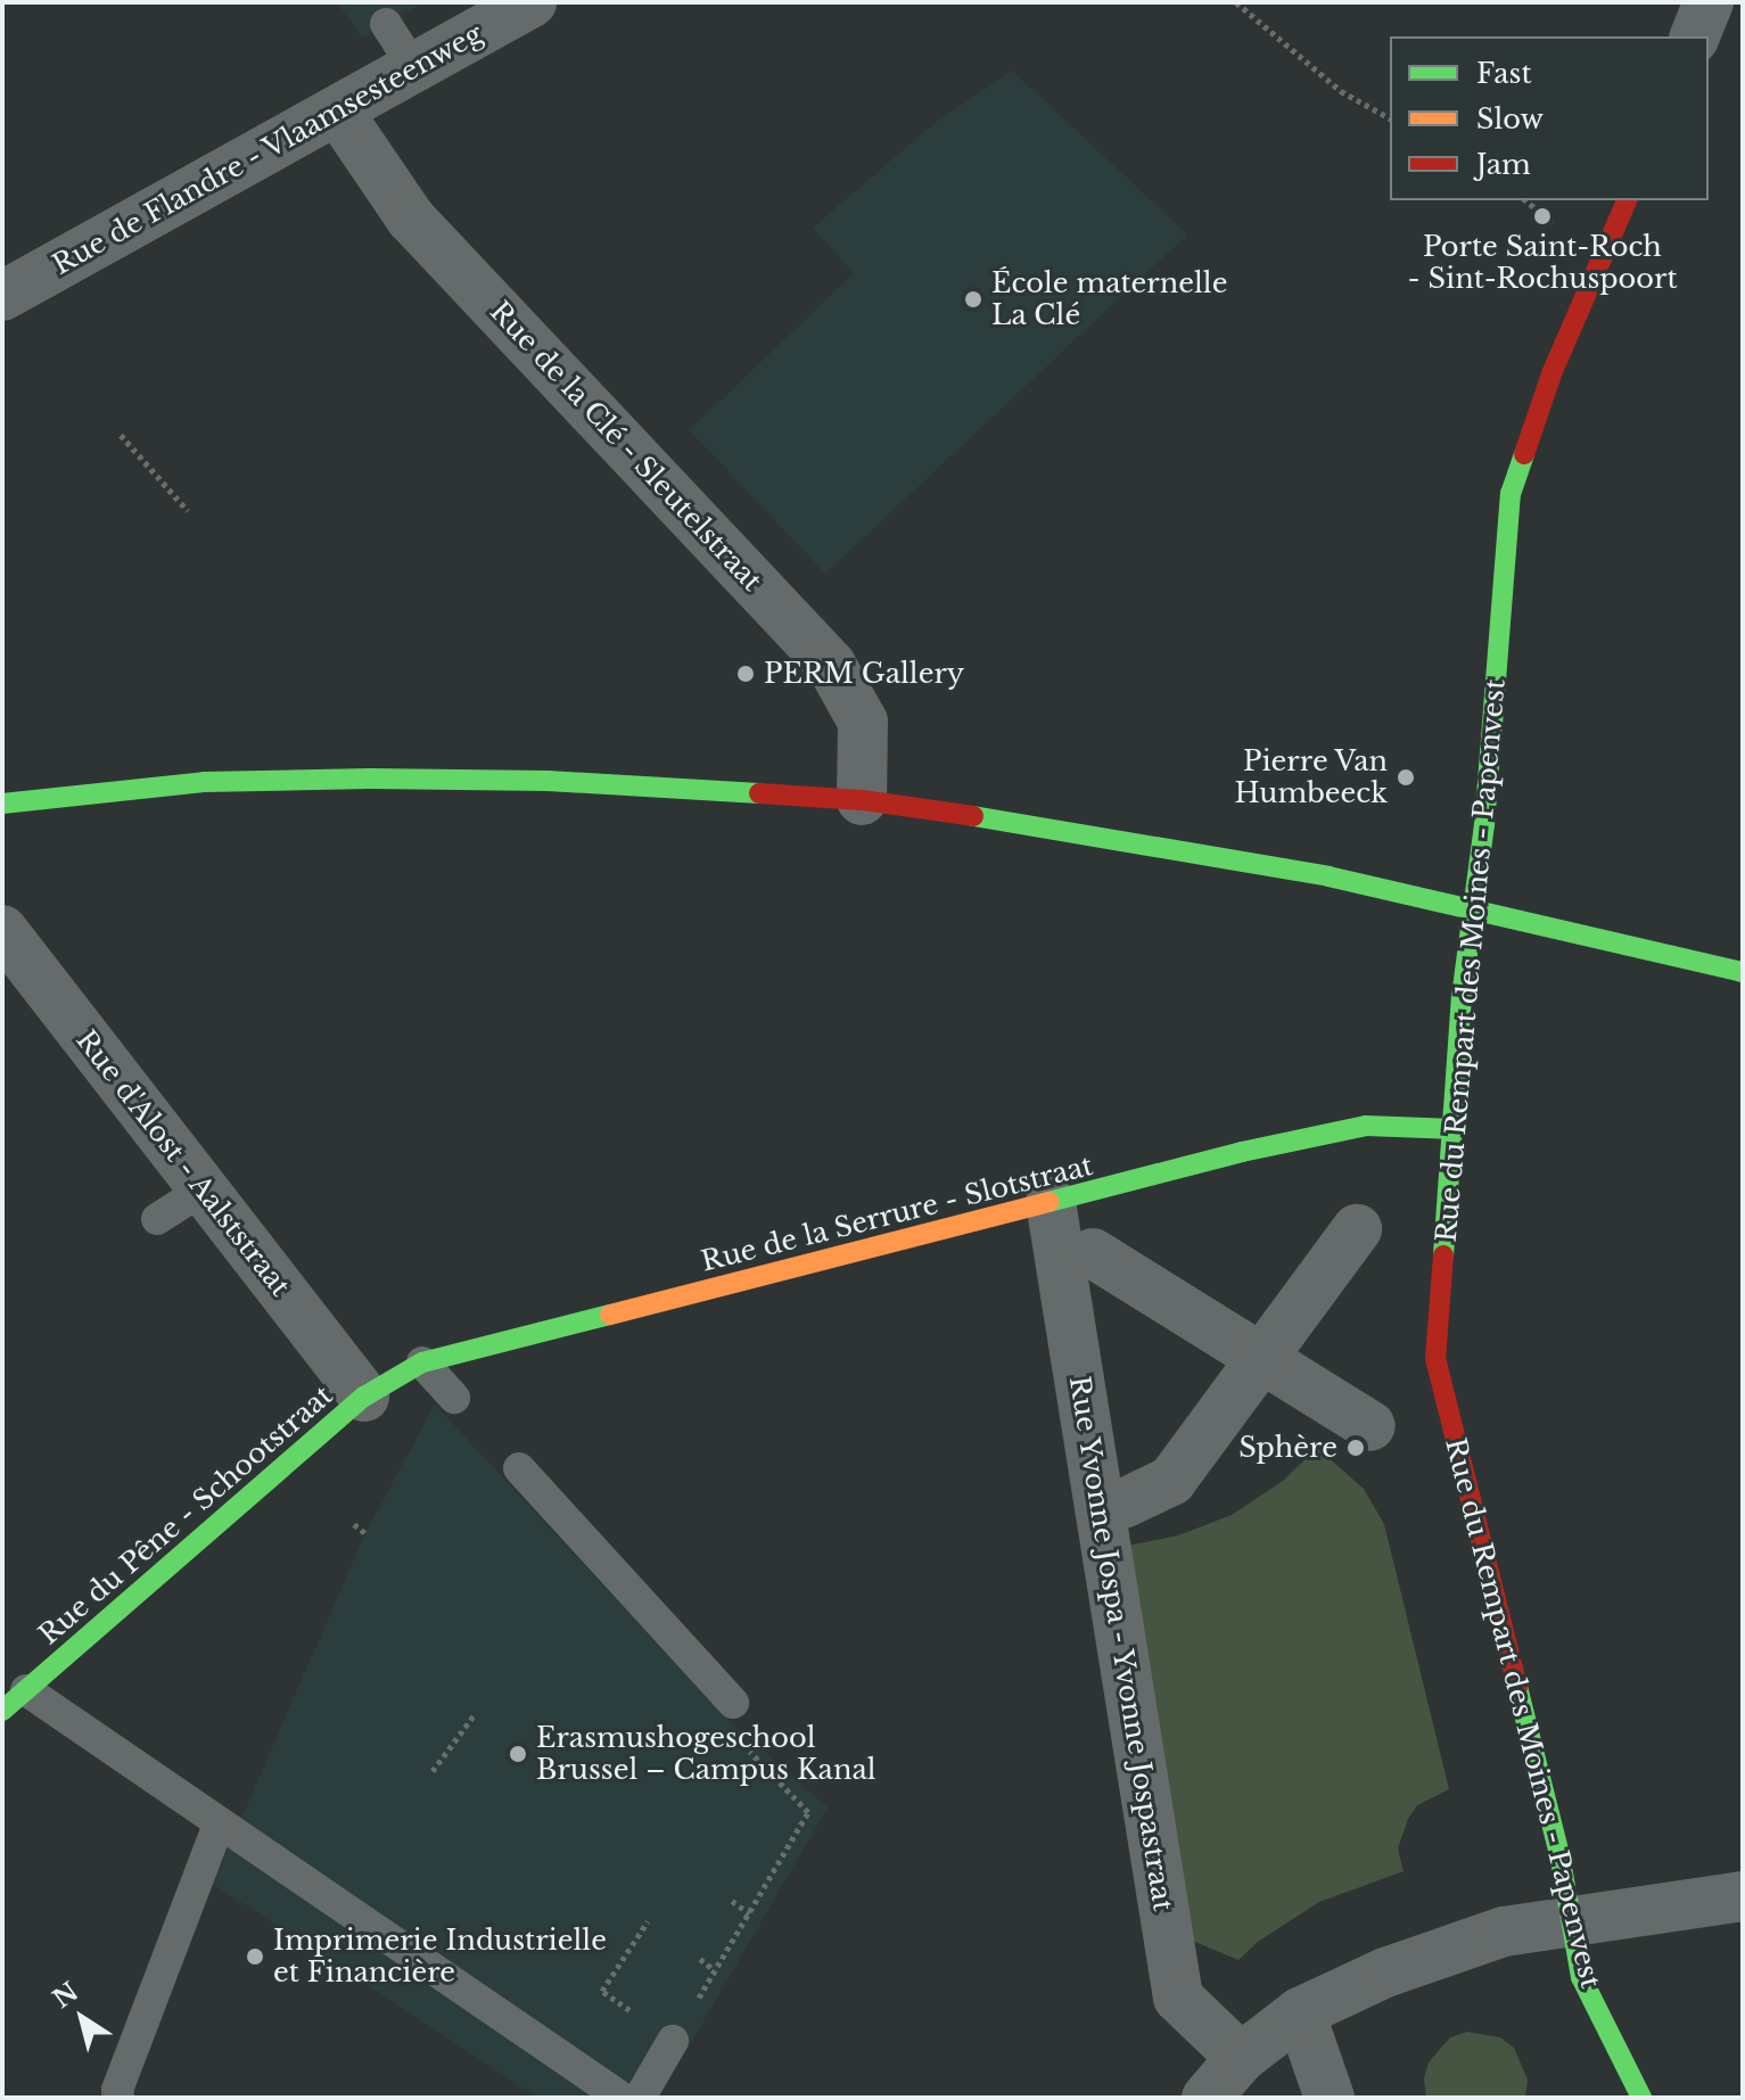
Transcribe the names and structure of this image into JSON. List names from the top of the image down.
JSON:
{
  "streets": {
    "street": [
      "Rue de Flandre - Vlaamsesteenweg",
      "Rue de la Clé - Sleutelstraat",
      "Rue du Rempart des Moines - Papenvest",
      "Rue d'Alost - Aalststraat",
      "Rue de la Serrure - Slotstraat",
      "Rue du Pêne - Schootstraat",
      "Rue Yvonne Jospa - Yvonne Jospastraat"
    ]
  },
  "crossings": [
    ["Rue de Flandre - Vlaamsesteenweg", "Rue de la Clé - Sleutelstraat"],
    ["Rue du Rempart des Moines - Papenvest", "Rue de la Serrure - Slotstraat"],
    ["Rue d'Alost - Aalststraat", "Rue de la Serrure - Slotstraat"],
    ["Rue d'Alost - Aalststraat", "Rue du Pêne - Schootstraat"],
    ["Rue de la Serrure - Slotstraat", "Rue du Pêne - Schootstraat"],
    ["Rue de la Serrure - Slotstraat", "Rue Yvonne Jospa - Yvonne Jospastraat"]
  ],
  "places": [
    "Porte Saint-Roch - Sint-Rochuspoort",
    "École maternelle La Clé",
    "PERM Gallery",
    "Pierre Van Humbeeck",
    "Sphère",
    "Erasmushogeschool Brussel – Campus Kanal",
    "Imprimerie Industrielle et Financière"
  ],
  "legend": ["Fast", "Slow", "Jam"],
  "north": "top left"
}
